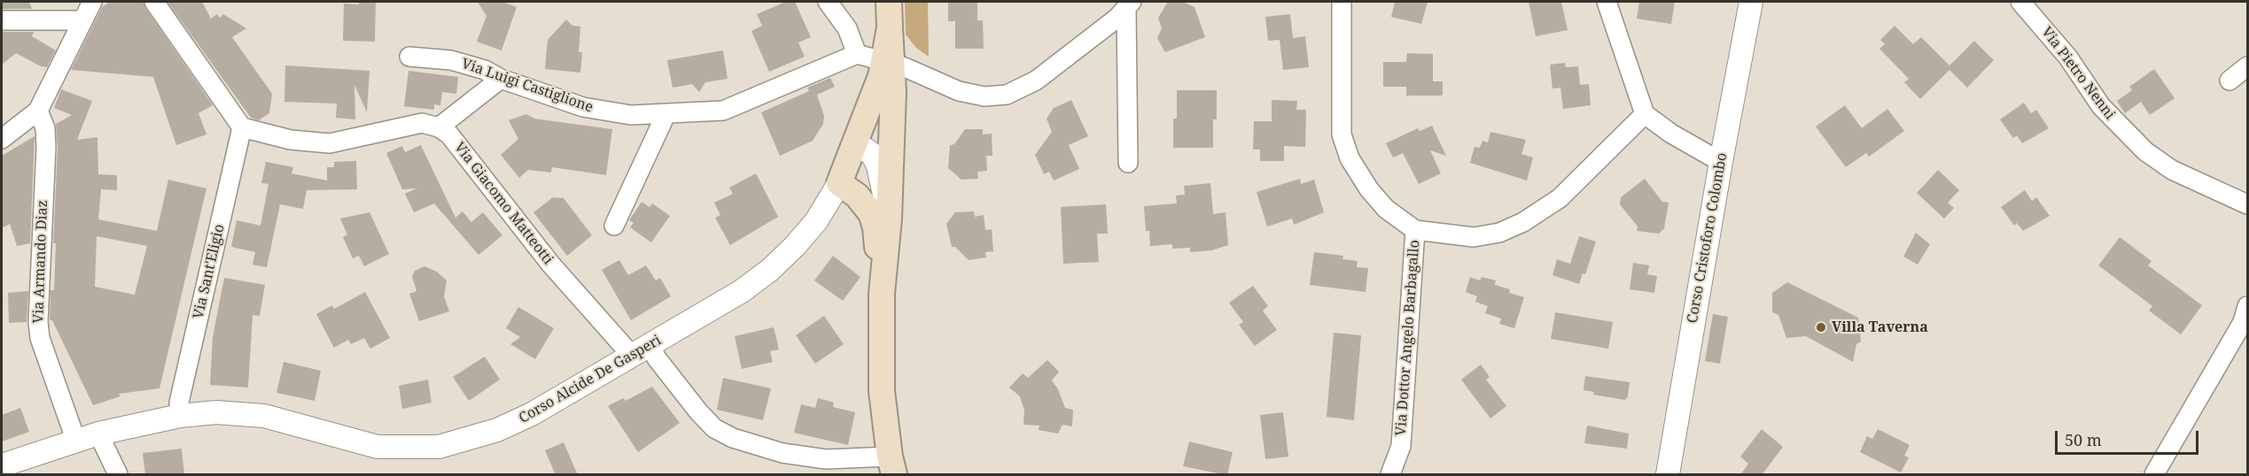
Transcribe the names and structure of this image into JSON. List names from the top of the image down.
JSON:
{
  "streets": {
    "main road": ["Corso Alcide De Gasperi"],
    "street": [
      "Via Pietro Nenni",
      "Via Luigi Castiglione",
      "Via Giacomo Matteotti",
      "Corso Cristoforo Colombo",
      "Via Armando Diaz",
      "Via Sant'Eligio",
      "Via Dottor Angelo Barbagallo"
    ]
  },
  "crossings": [
    ["Via Giacomo Matteotti", "Corso Alcide De Gasperi"],
    ["Via Armando Diaz", "Corso Alcide De Gasperi"],
    ["Via Sant'Eligio", "Corso Alcide De Gasperi"]
  ],
  "places": ["Villa Taverna"],
  "scale_bar": "50 m"
}
